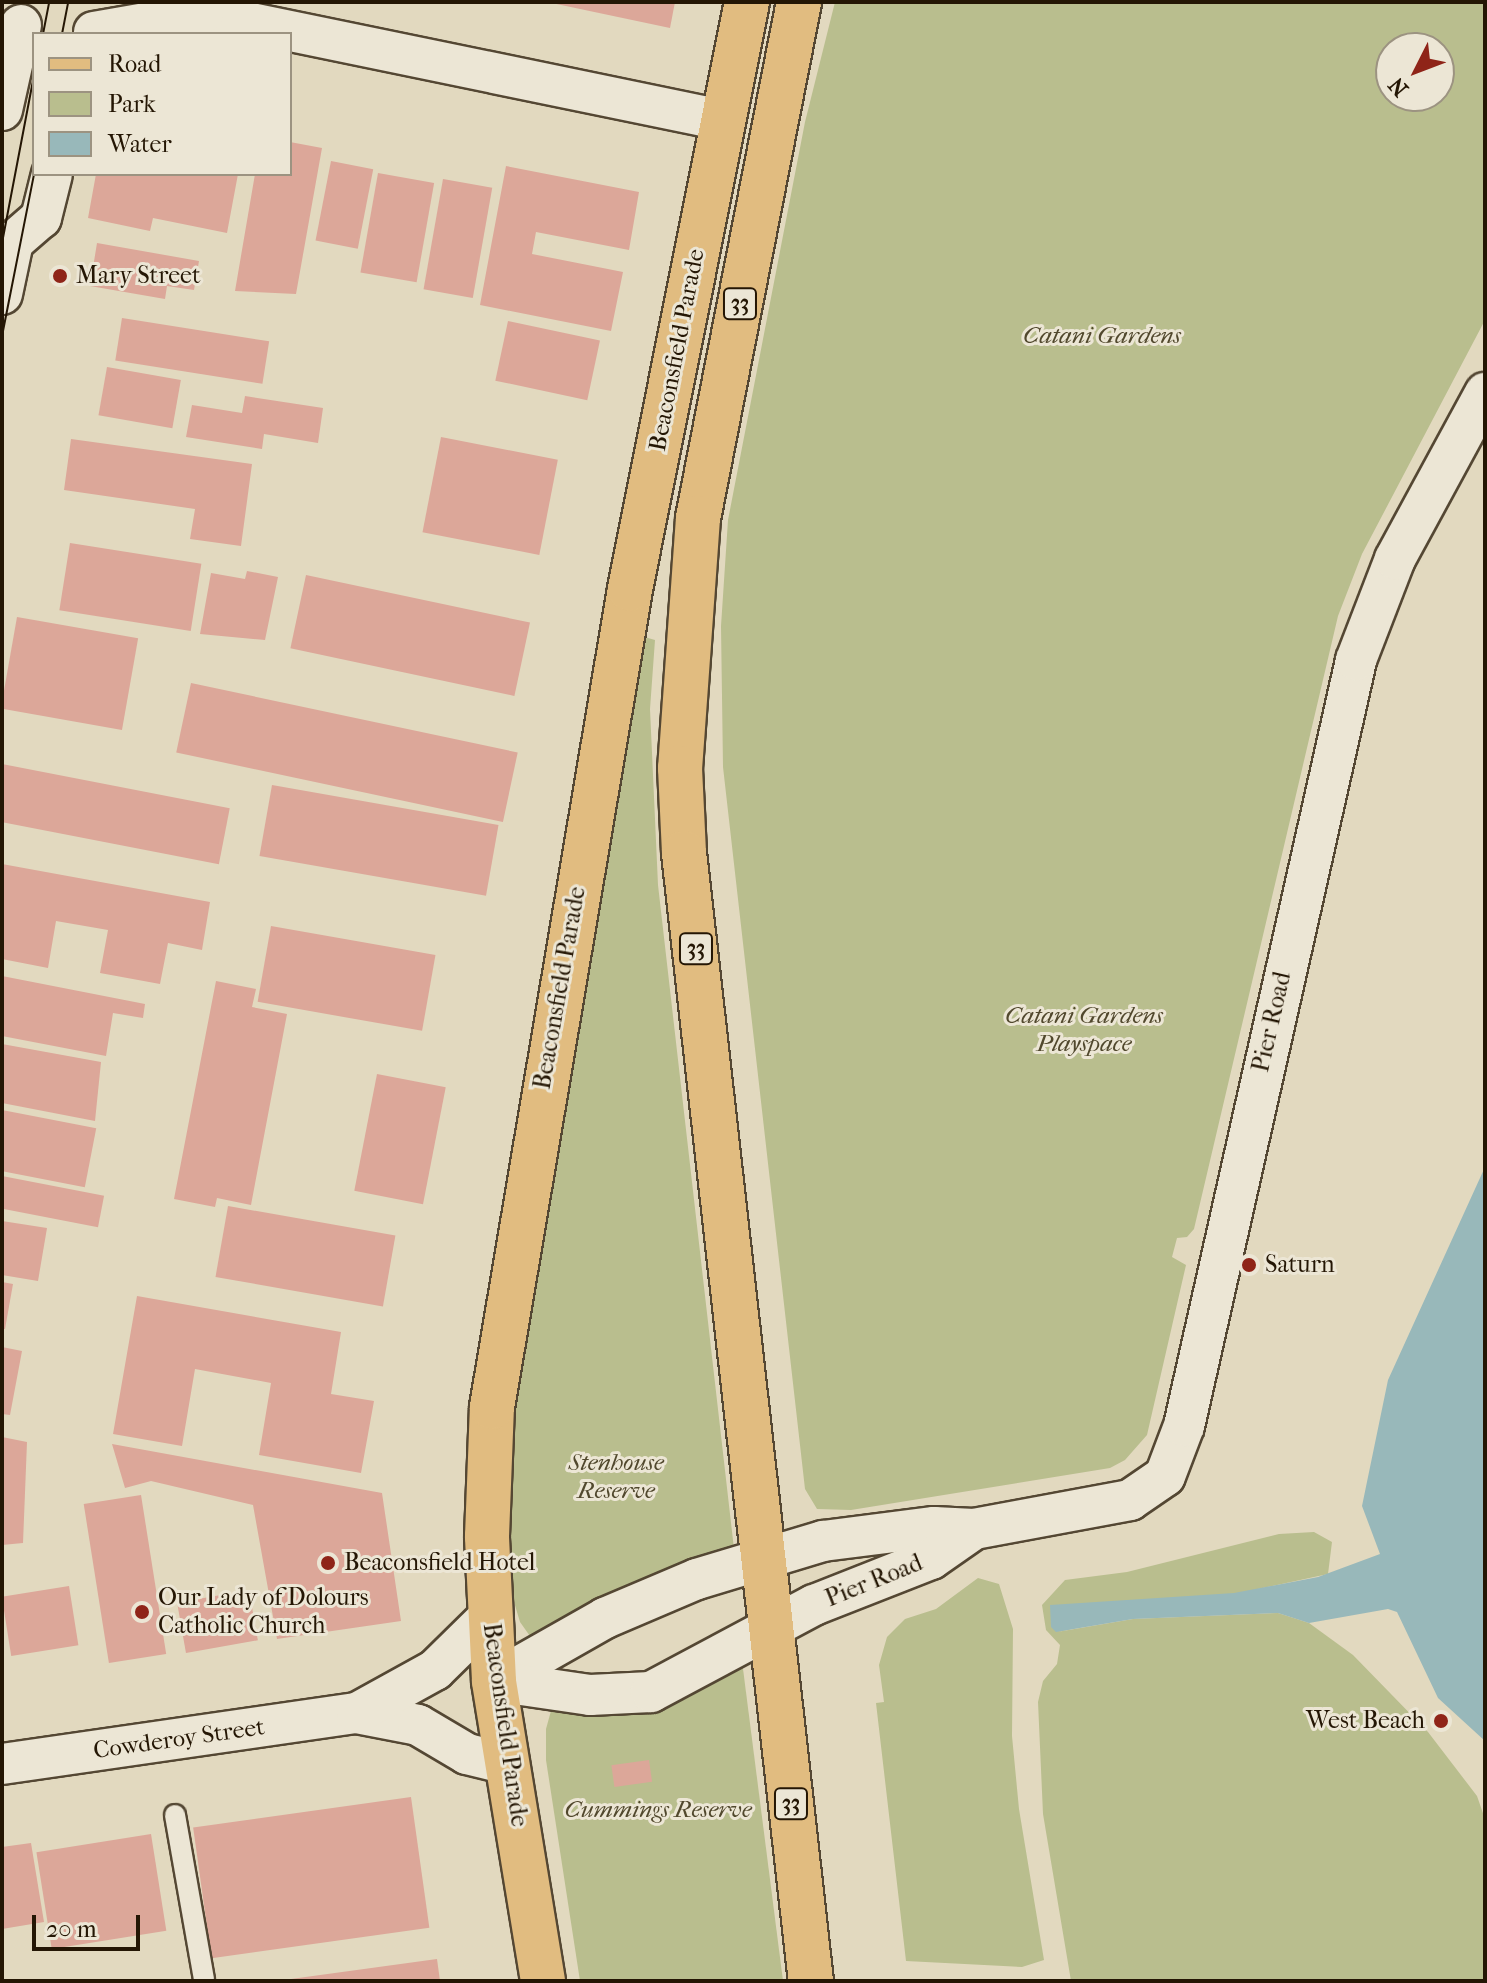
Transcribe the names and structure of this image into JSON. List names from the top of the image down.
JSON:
{
  "streets": {
    "main road": ["33", "Beaconsfield Parade"],
    "street": ["Pier Road", "Cowderoy Street"]
  },
  "crossings": [
    ["33", "Pier Road"],
    ["Beaconsfield Parade", "Cowderoy Street"]
  ],
  "parks": [
    "Catani Gardens",
    "Catani Gardens Playspace",
    "Stenhouse Reserve",
    "Cummings Reserve"
  ],
  "places": [
    "Mary Street",
    "Saturn",
    "Beaconsfield Hotel",
    "Our Lady of Dolours Catholic Church",
    "West Beach"
  ],
  "legend": ["Road", "Park", "Water"],
  "scale_bar": "20 m",
  "north": "bottom left"
}
